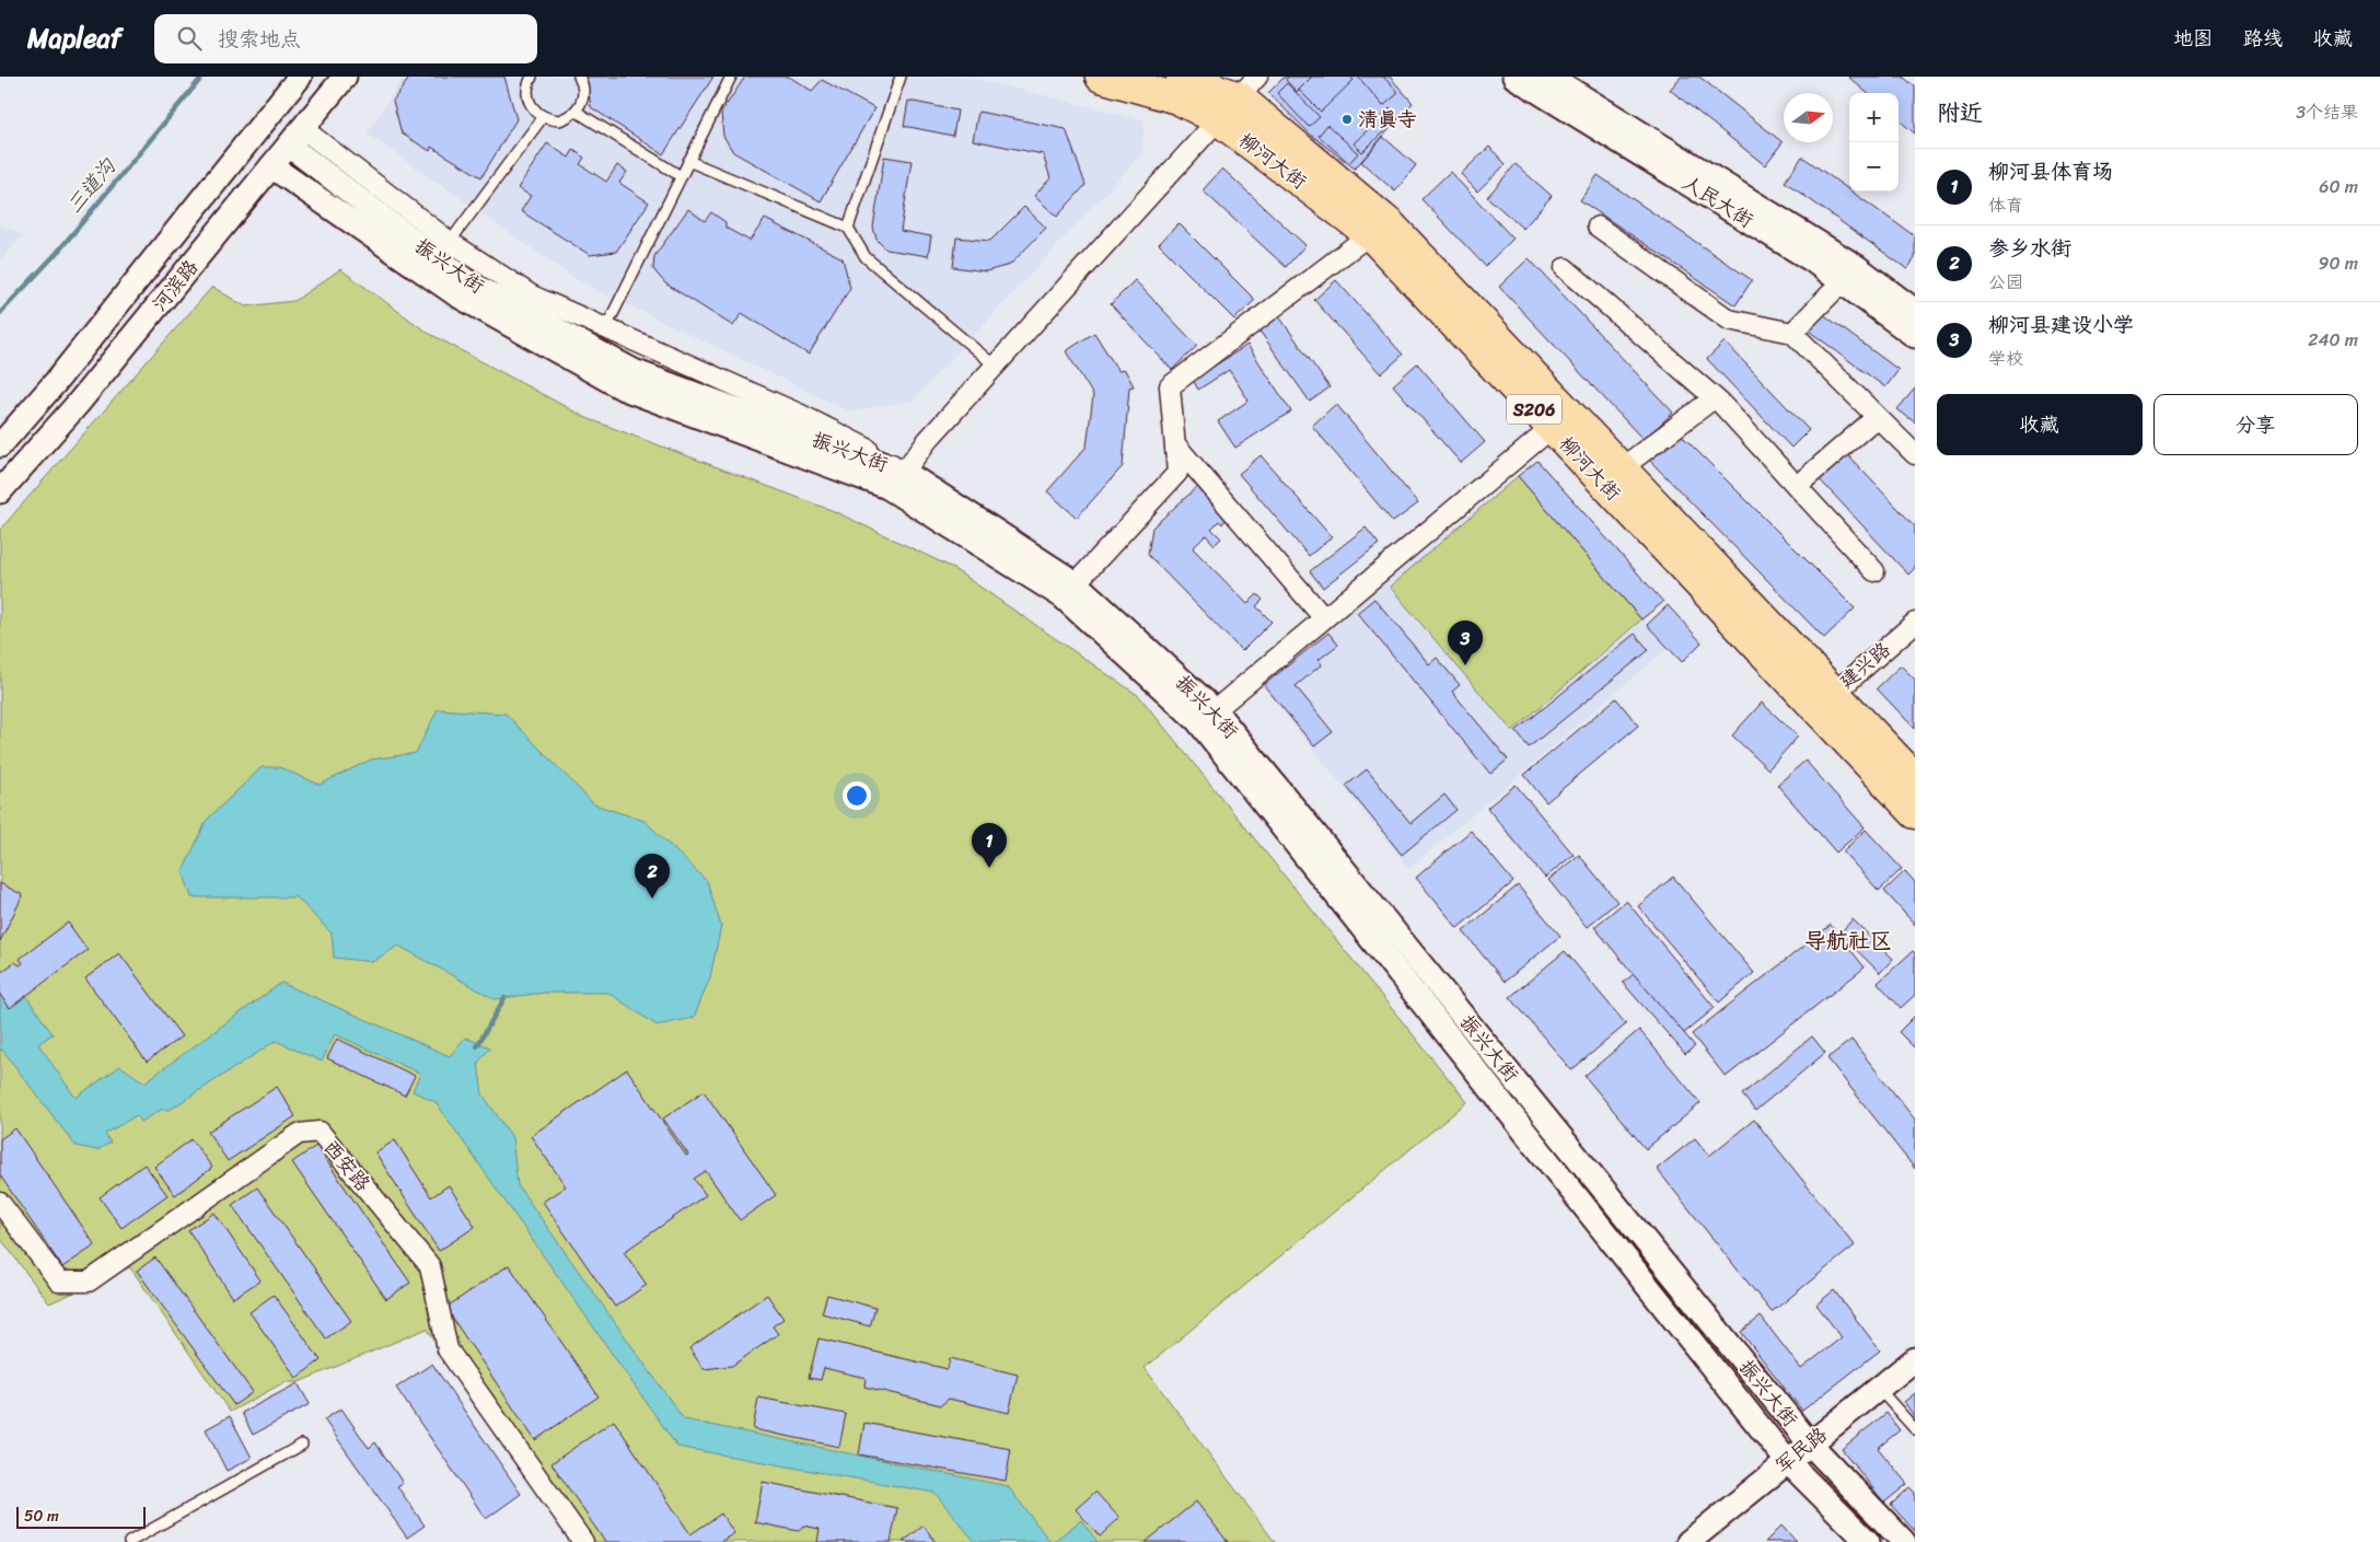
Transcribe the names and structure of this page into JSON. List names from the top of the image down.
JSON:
{
  "streets": {
    "main road": ["柳河大街", "S206"],
    "street": [
      "人民大街",
      "振兴大街",
      "河滨路",
      "建兴路",
      "西安路",
      "军民路"
    ]
  },
  "crossings": [
    ["柳河大街", "建兴路"],
    ["振兴大街", "河滨路"],
    ["振兴大街", "军民路"]
  ],
  "districts": ["导航社区"],
  "water": ["三道沟"],
  "places": ["清真寺"],
  "scale_bar": "50 m",
  "north": "right",
  "page": {
    "header": "Mapleaf",
    "search": "搜索地点",
    "nav": ["地图", "路线", "收藏"],
    "heading": ["附近", "3个结果"],
    "map_buttons": ["+", "−"],
    "list": [
      {
        "mark": "1",
        "name": "柳河县体育场",
        "note": "体育",
        "value": "60 m"
      },
      {
        "mark": "2",
        "name": "参乡水街",
        "note": "公园",
        "value": "90 m"
      },
      {
        "mark": "3",
        "name": "柳河县建设小学",
        "note": "学校",
        "value": "240 m"
      }
    ],
    "buttons": ["收藏", "分享"],
    "pins": ["3", "1", "2"],
    "scale": "50 m"
  }
}
